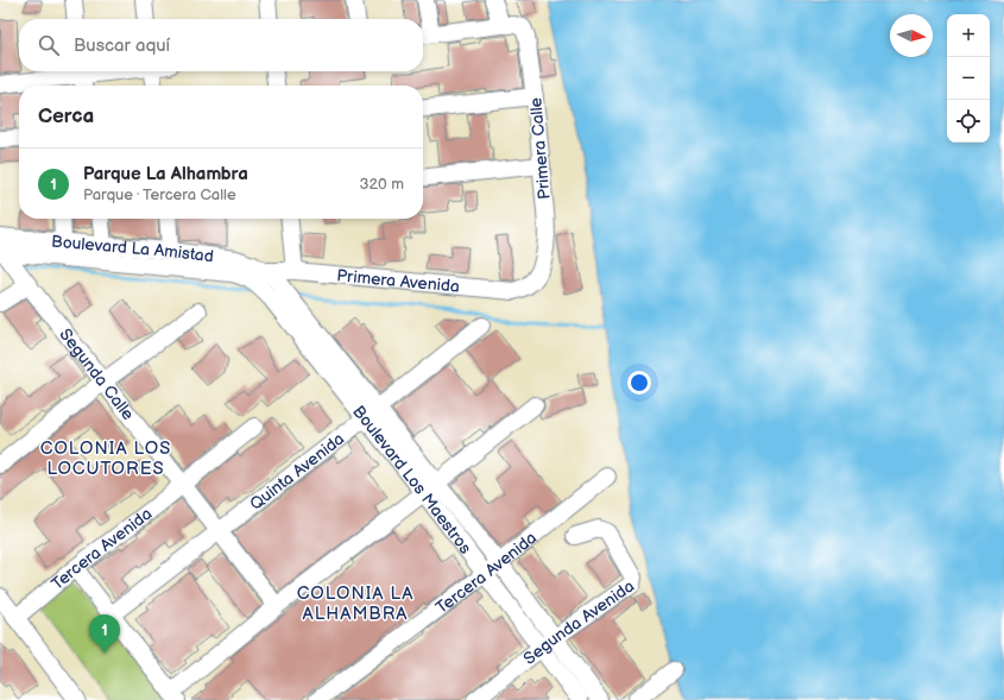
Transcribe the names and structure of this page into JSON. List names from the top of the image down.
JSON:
{
  "streets": {
    "street": [
      "Primera Calle",
      "Boulevard La Amistad",
      "Primera Avenida",
      "Segunda Calle",
      "Quinta Avenida",
      "Boulevard Los Maestros",
      "Tercera Avenida",
      "Segunda Avenida"
    ]
  },
  "crossings": [
    ["Primera Calle", "Primera Avenida"],
    ["Boulevard La Amistad", "Primera Avenida"],
    ["Boulevard La Amistad", "Segunda Calle"],
    ["Boulevard La Amistad", "Boulevard Los Maestros"],
    ["Primera Avenida", "Boulevard Los Maestros"],
    ["Segunda Calle", "Quinta Avenida"],
    ["Segunda Calle", "Tercera Avenida"],
    ["Quinta Avenida", "Boulevard Los Maestros"],
    ["Boulevard Los Maestros", "Tercera Avenida"],
    ["Boulevard Los Maestros", "Segunda Avenida"]
  ],
  "districts": ["COLONIA LOS LOCUTORES", "COLONIA LA ALHAMBRA"],
  "north": "right",
  "page": {
    "map_buttons": ["+", "−"],
    "search": "Buscar aquí",
    "heading": "Cerca",
    "list": [
      {
        "mark": "1",
        "name": "Parque La Alhambra",
        "note": "Parque · Tercera Calle",
        "value": "320 m"
      }
    ],
    "pins": "1"
  }
}
